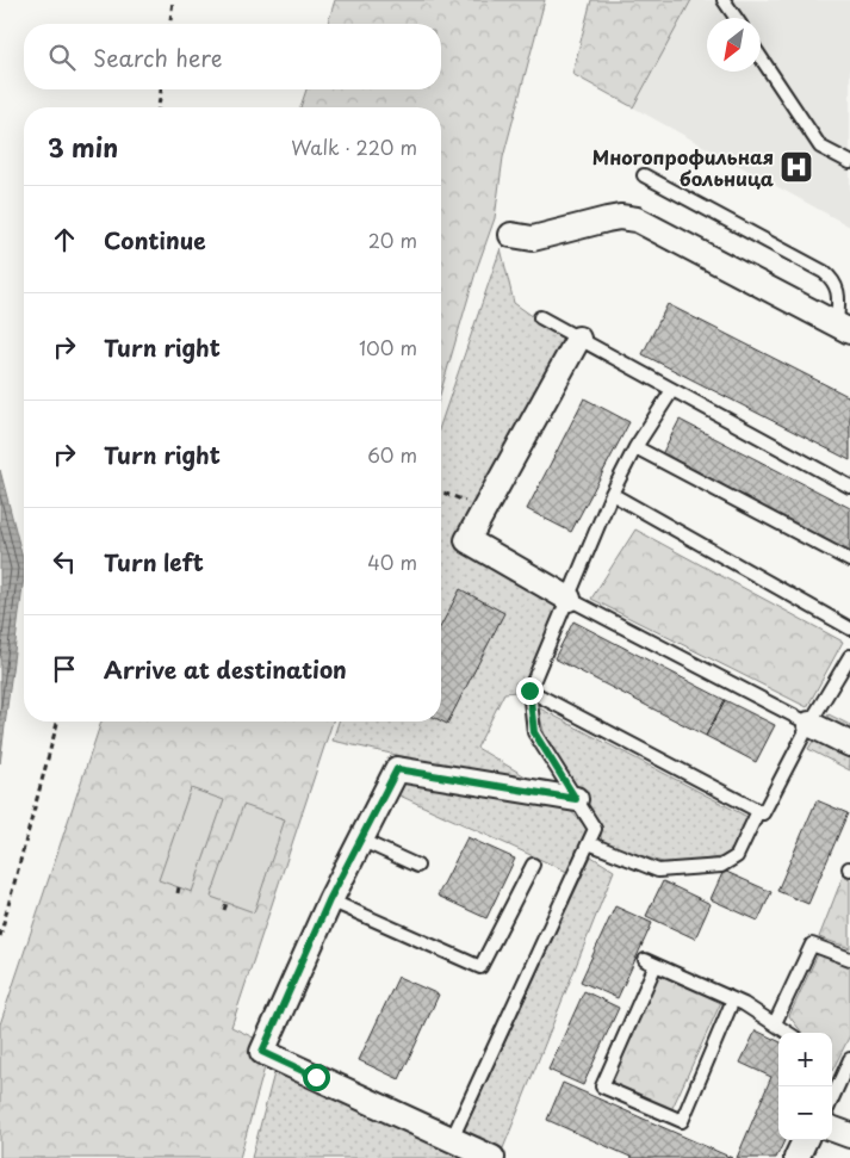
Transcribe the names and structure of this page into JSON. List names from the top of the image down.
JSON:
{
  "places": {
    "hospital": ["Многопрофильная больница"]
  },
  "north": "bottom left",
  "page": {
    "search": "Search here",
    "heading": ["3 min", "Walk · 220 m"],
    "list": [
      ["Continue", "20 m"],
      ["Turn right", "100 m"],
      ["Turn right", "60 m"],
      ["Turn left", "40 m"],
      "Arrive at destination"
    ],
    "map_buttons": ["+", "−"]
  }
}
